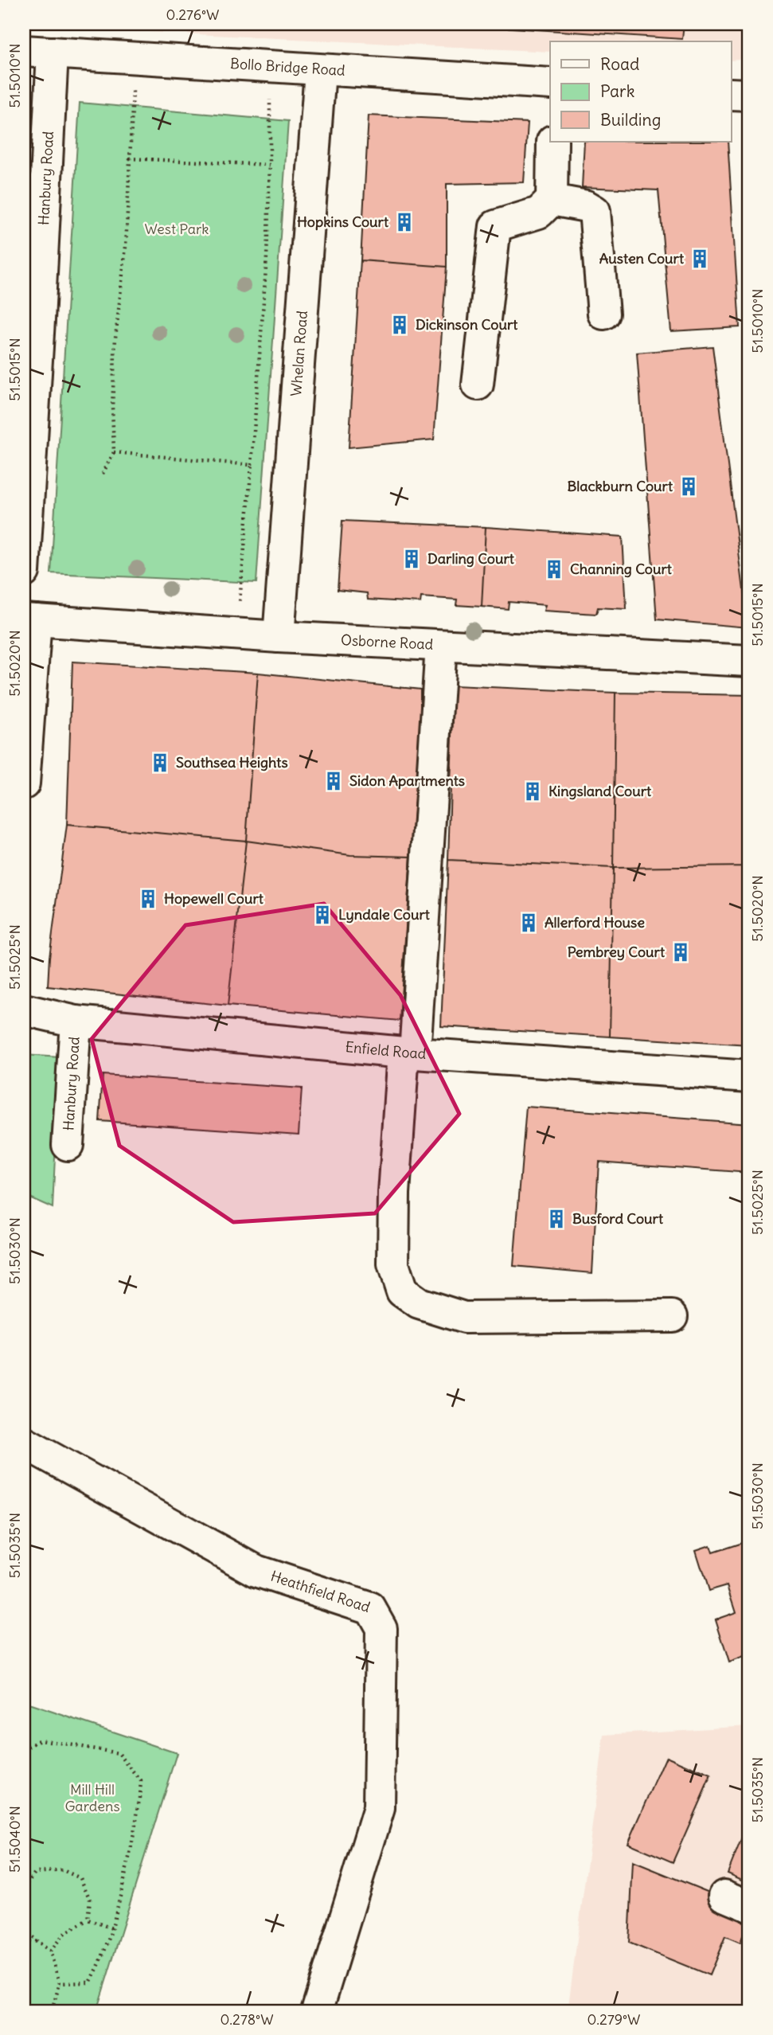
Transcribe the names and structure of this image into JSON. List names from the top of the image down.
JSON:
{
  "streets": {
    "street": [
      "Bollo Bridge Road",
      "Hanbury Road",
      "Whelan Road",
      "Osborne Road",
      "Enfield Road",
      "Heathfield Road"
    ]
  },
  "crossings": [
    ["Bollo Bridge Road", "Hanbury Road"],
    ["Bollo Bridge Road", "Whelan Road"],
    ["Hanbury Road", "Enfield Road"],
    ["Whelan Road", "Osborne Road"]
  ],
  "parks": ["West Park", "Mill Hill Gardens"],
  "places": {
    "building": [
      "Hopkins Court",
      "Austen Court",
      "Dickinson Court",
      "Blackburn Court",
      "Darling Court",
      "Channing Court",
      "Southsea Heights",
      "Sidon Apartments",
      "Kingsland Court",
      "Hopewell Court",
      "Lyndale Court",
      "Allerford House",
      "Pembrey Court",
      "Busford Court"
    ]
  },
  "legend": ["Road", "Park", "Building"],
  "coordinates": [
    "0.276°W",
    "51.5010°N",
    "51.5015°N",
    "51.5020°N",
    "51.5025°N",
    "51.5030°N",
    "51.5035°N",
    "51.5040°N",
    "0.278°W",
    "0.279°W"
  ]
}
